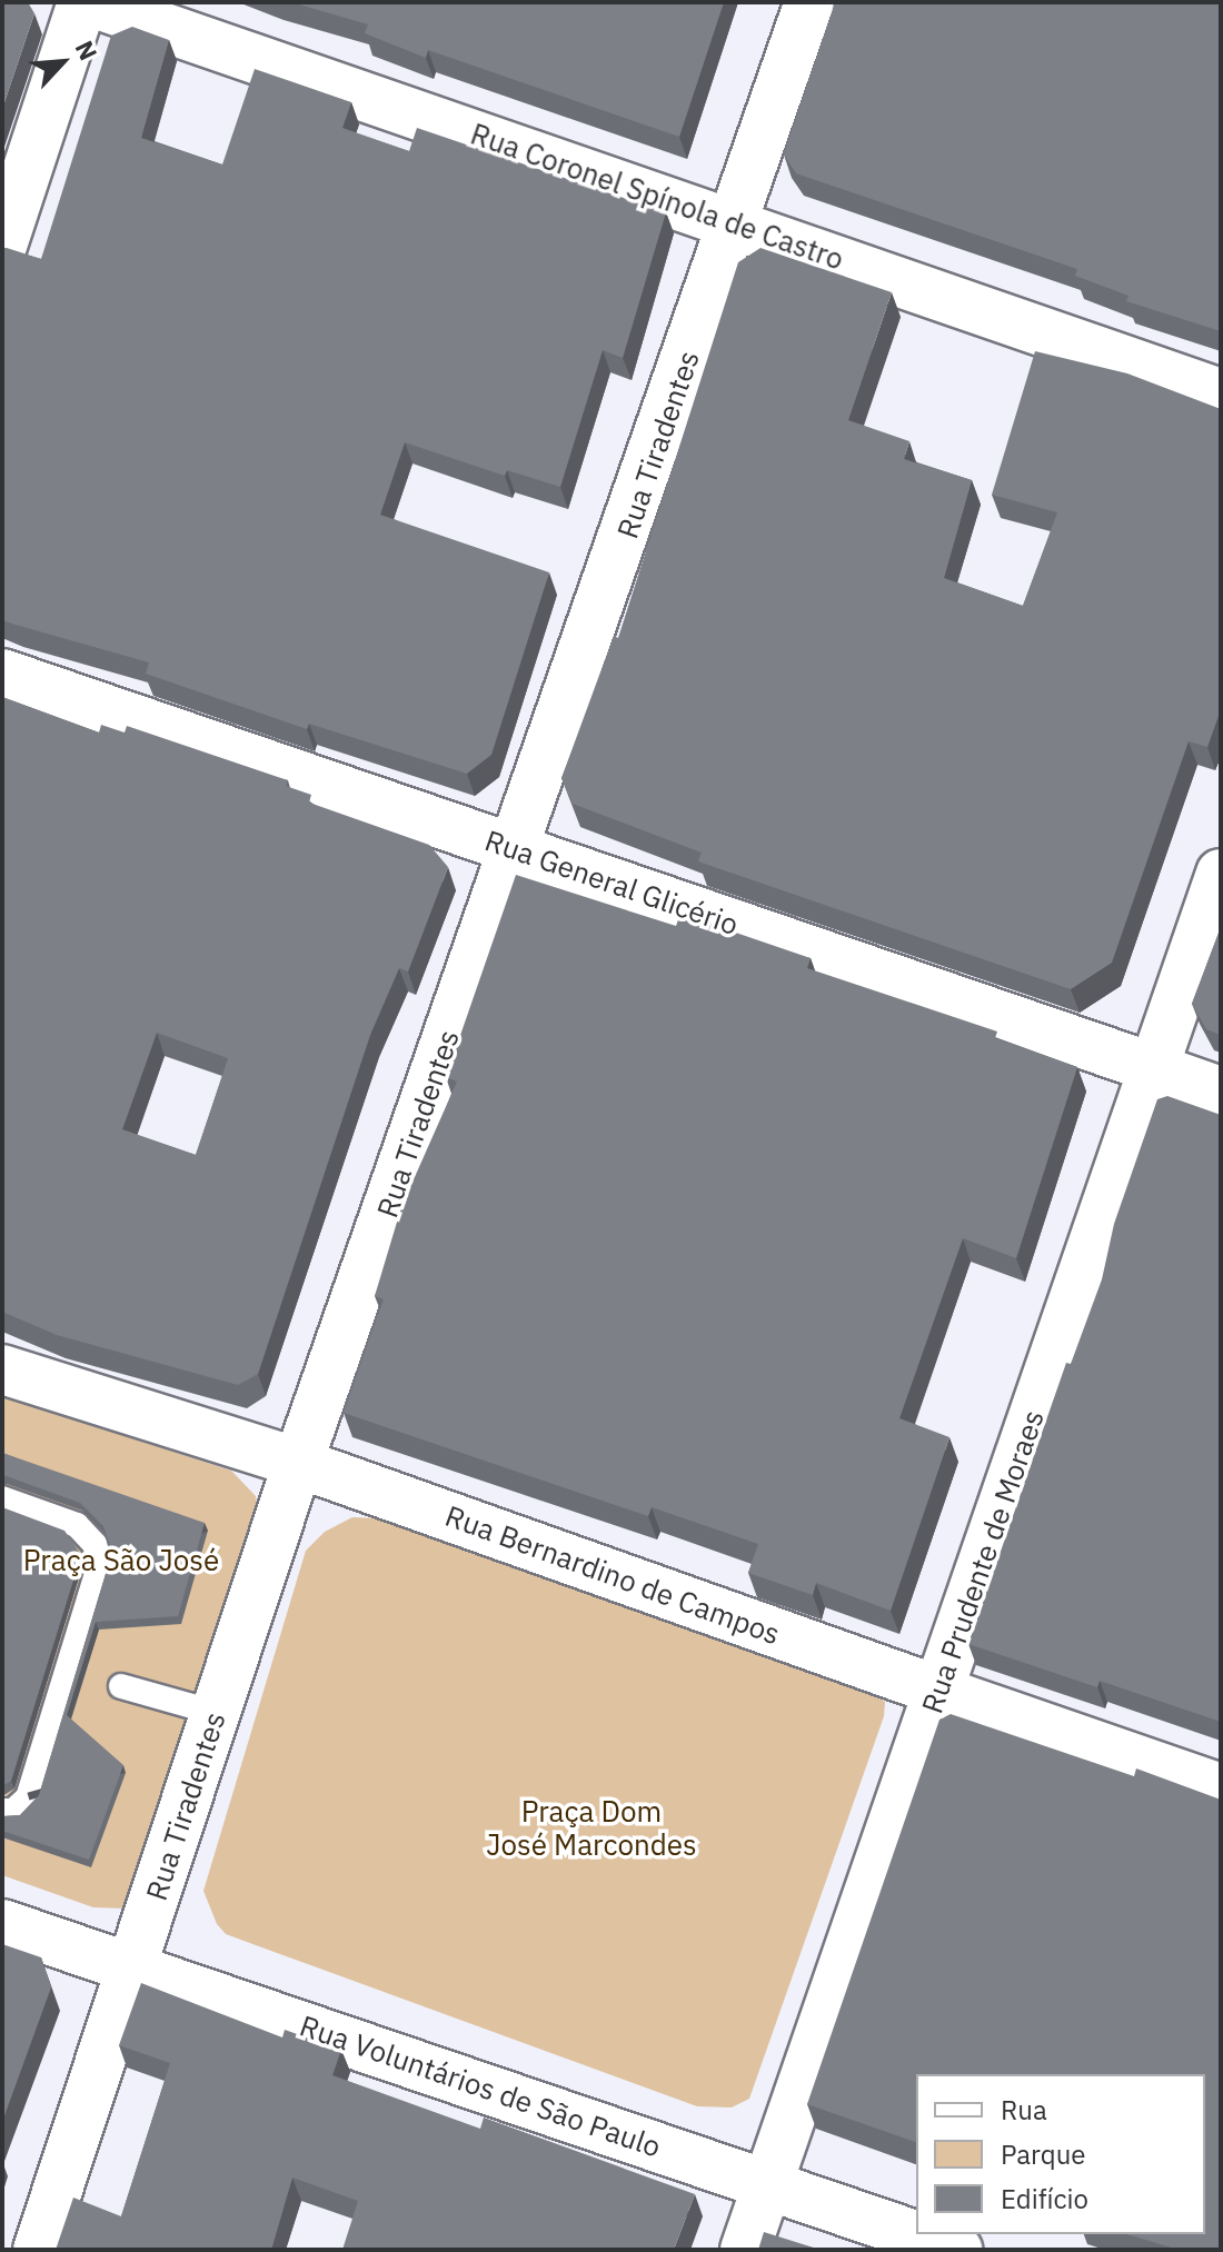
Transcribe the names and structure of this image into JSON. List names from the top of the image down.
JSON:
{
  "streets": {
    "street": [
      "Rua Coronel Spínola de Castro",
      "Rua Tiradentes",
      "Rua General Glicério",
      "Rua Prudente de Moraes",
      "Rua Bernardino de Campos",
      "Rua Voluntários de São Paulo"
    ]
  },
  "crossings": [
    ["Rua Coronel Spínola de Castro", "Rua Tiradentes"],
    ["Rua Tiradentes", "Rua General Glicério"],
    ["Rua Tiradentes", "Rua Bernardino de Campos"],
    ["Rua Tiradentes", "Rua Voluntários de São Paulo"],
    ["Rua General Glicério", "Rua Prudente de Moraes"],
    ["Rua Prudente de Moraes", "Rua Bernardino de Campos"],
    ["Rua Prudente de Moraes", "Rua Voluntários de São Paulo"]
  ],
  "parks": ["Praça São José", "Praça Dom José Marcondes"],
  "legend": ["Rua", "Parque", "Edifício"],
  "north": "top right"
}
